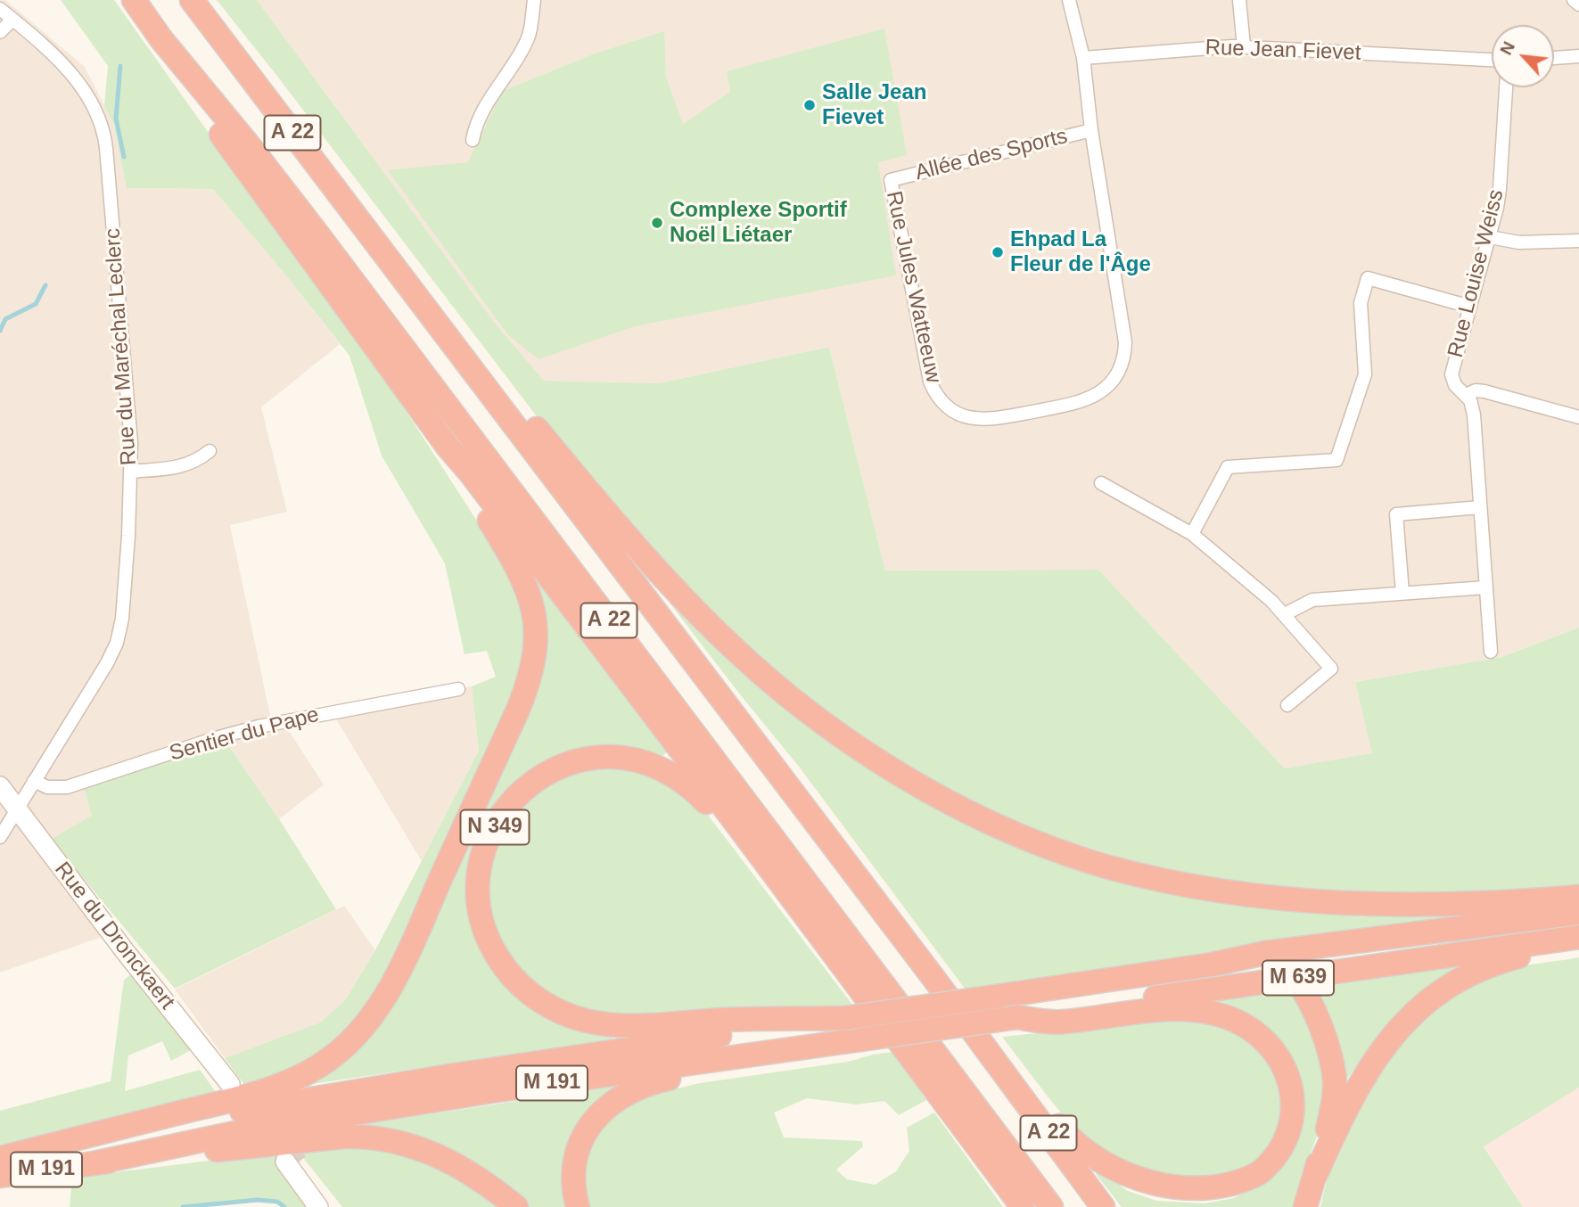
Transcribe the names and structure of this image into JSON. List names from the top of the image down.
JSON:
{
  "streets": {
    "highway": [
      "A 22",
      "N 349",
      "M 639",
      "M 191"
    ],
    "main road": ["Rue du Dronckaert"],
    "street": [
      "Rue Jean Fievet",
      "Allée des Sports",
      "Rue Louise Weiss",
      "Rue Jules Watteeuw",
      "Rue du Maréchal Leclerc",
      "Sentier du Pape"
    ]
  },
  "crossings": [
    ["Rue Jean Fievet", "Rue Jules Watteeuw"],
    ["Allée des Sports", "Rue Jules Watteeuw"],
    ["Rue du Maréchal Leclerc", "Sentier du Pape"],
    ["Rue du Maréchal Leclerc", "Rue du Dronckaert"],
    ["N 349", "M 191"],
    ["M 639", "M 191"]
  ],
  "places": ["Salle Jean Fievet", "Complexe Sportif Noël Liétaer", "Ehpad La Fleur de l'Âge"],
  "north": "top left"
}
